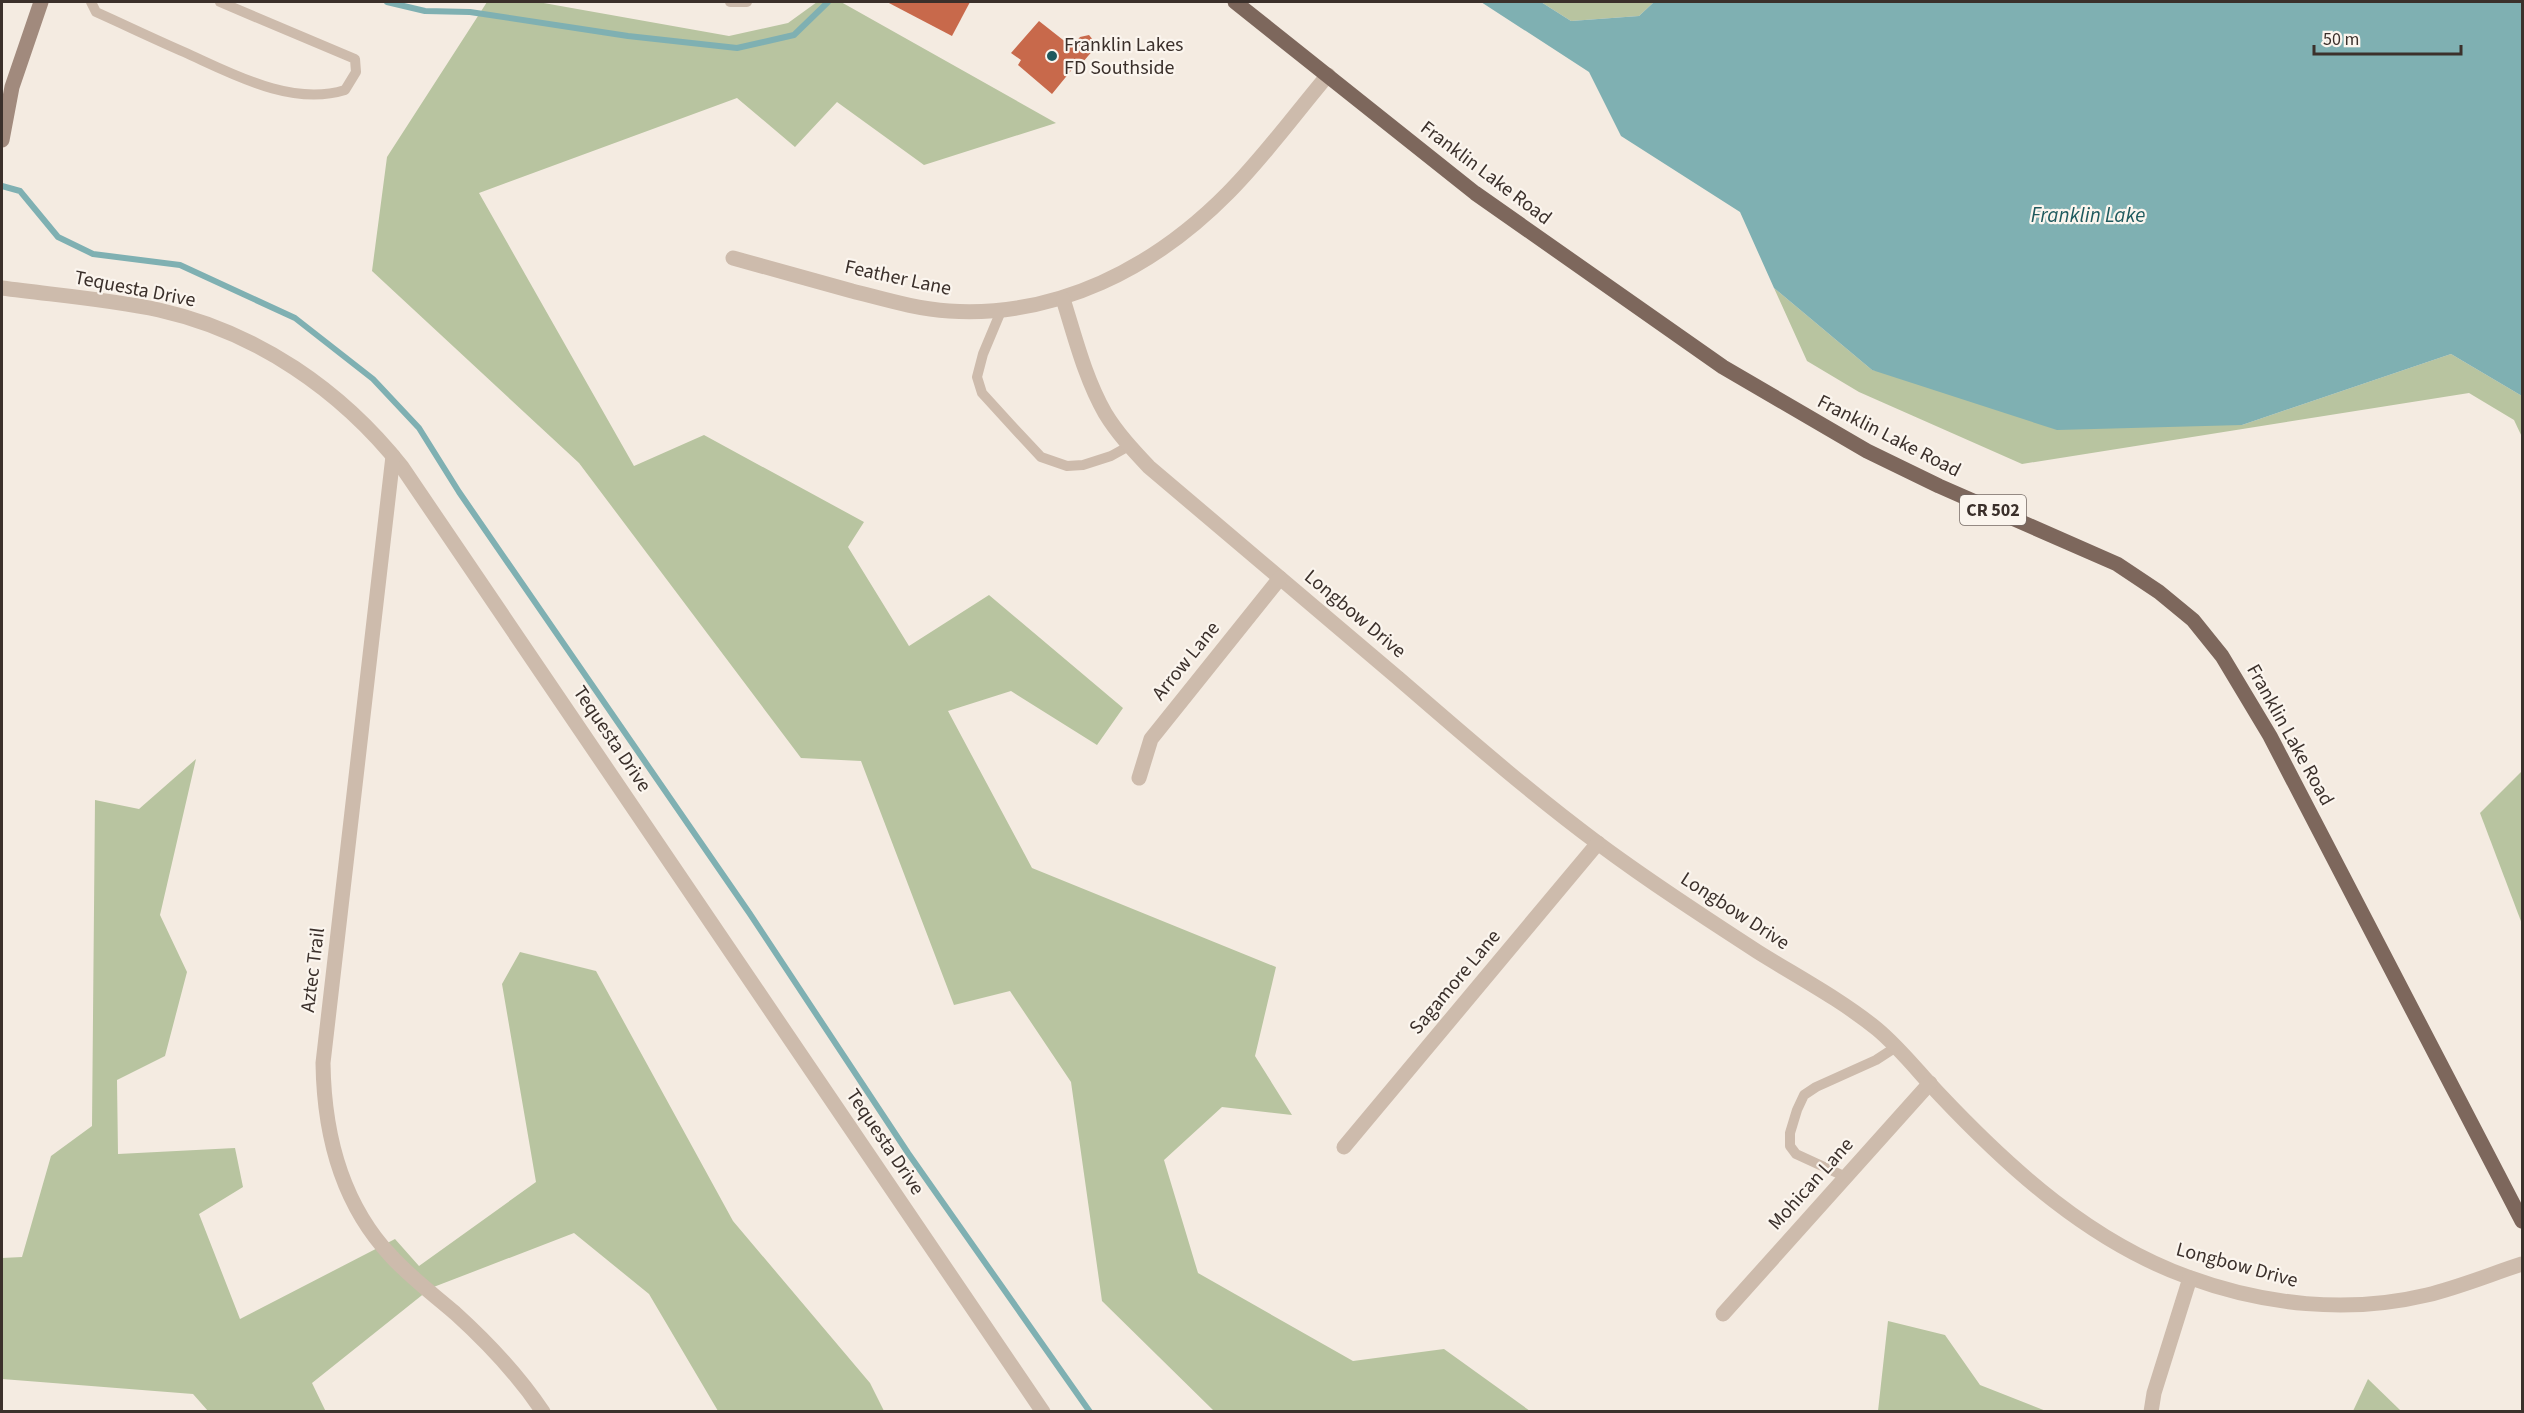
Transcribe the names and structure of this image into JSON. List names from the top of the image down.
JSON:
{
  "streets": {
    "main road": ["Franklin Lake Road", "CR 502"],
    "street": [
      "Feather Lane",
      "Tequesta Drive",
      "Longbow Drive",
      "Arrow Lane",
      "Aztec Trail",
      "Sagamore Lane",
      "Mohican Lane"
    ]
  },
  "crossings": [
    ["Franklin Lake Road", "Feather Lane"],
    ["Feather Lane", "Longbow Drive"],
    ["Tequesta Drive", "Aztec Trail"],
    ["Longbow Drive", "Arrow Lane"],
    ["Longbow Drive", "Sagamore Lane"],
    ["Longbow Drive", "Mohican Lane"]
  ],
  "water": ["Franklin Lake"],
  "places": ["Franklin Lakes FD Southside"],
  "scale_bar": "50 m"
}
